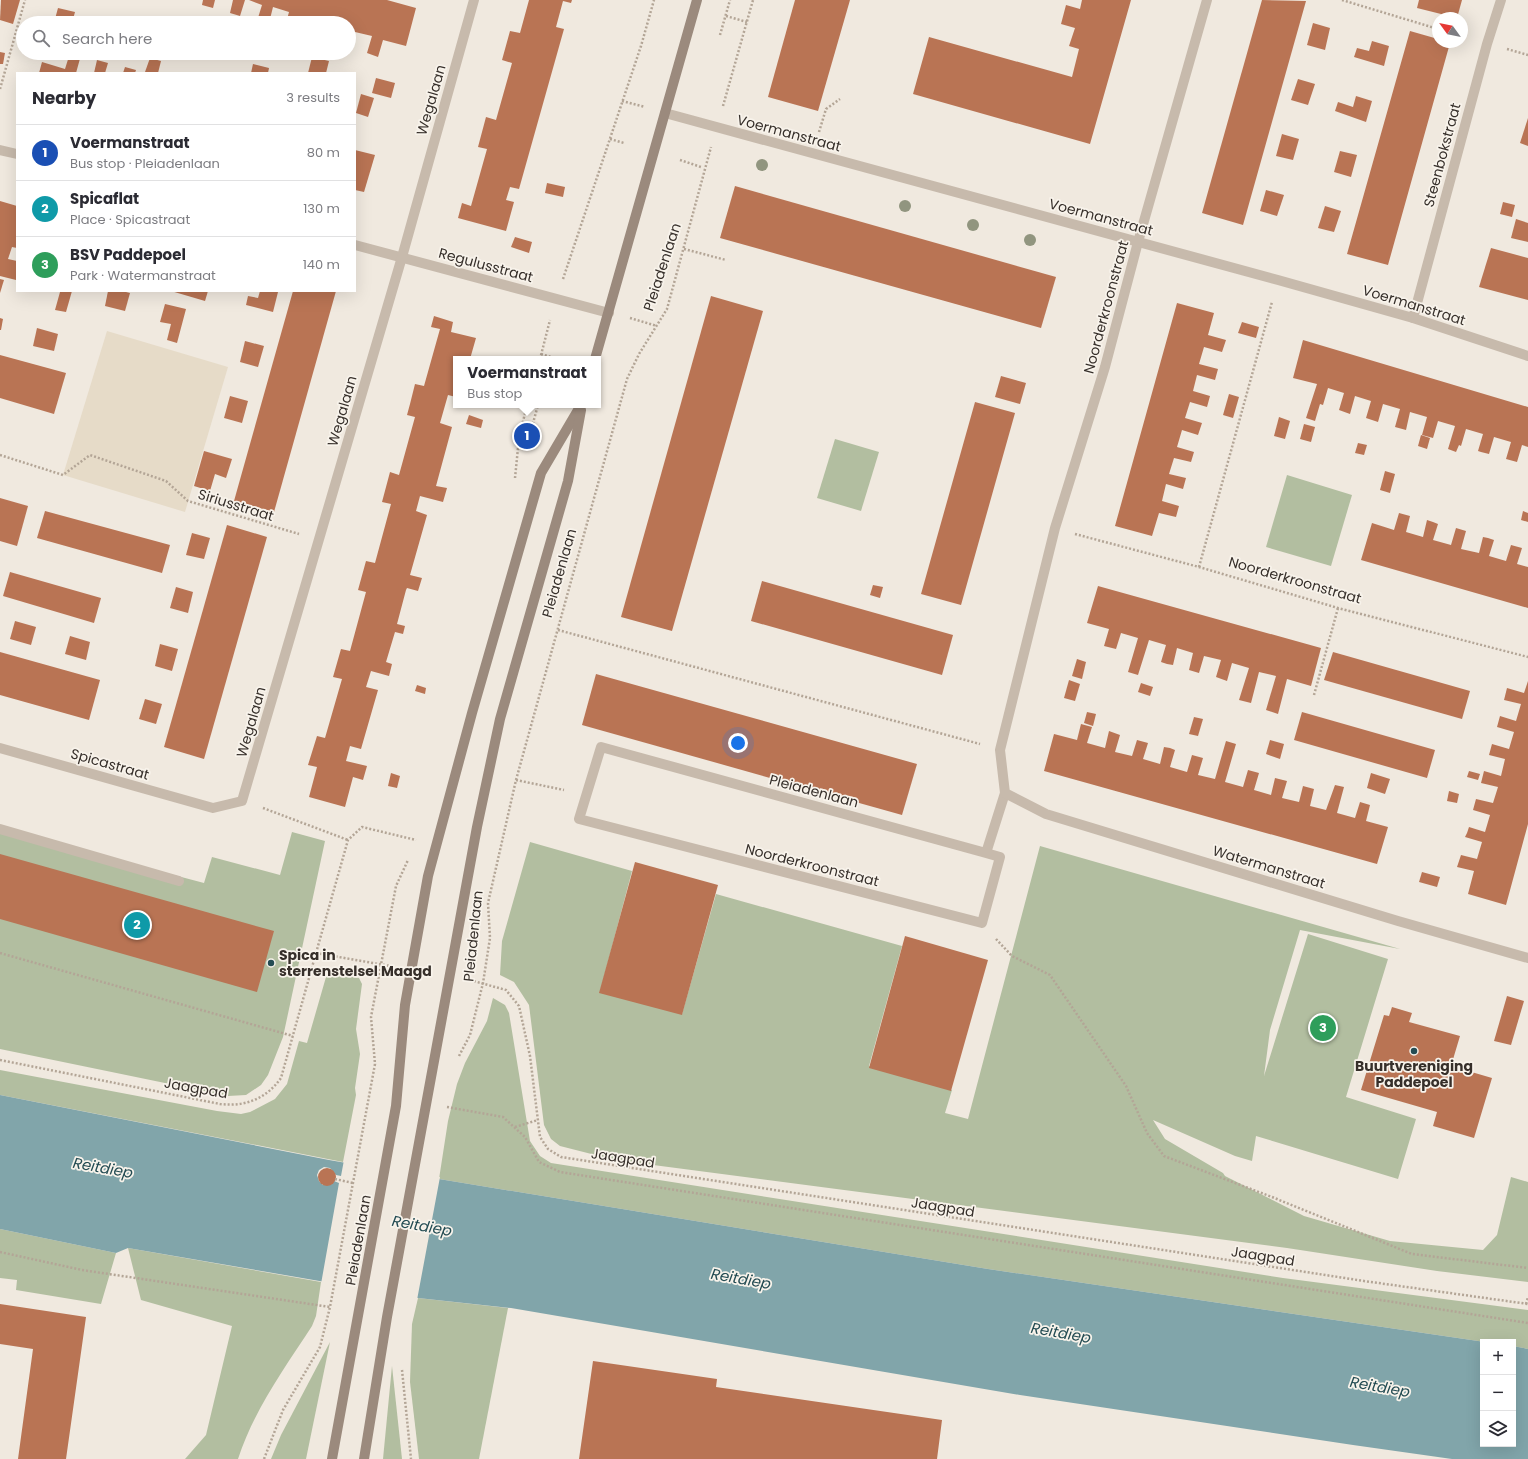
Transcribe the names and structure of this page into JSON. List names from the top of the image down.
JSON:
{
  "streets": {
    "main road": ["Pleiadenlaan"],
    "street": [
      "Wegalaan",
      "Voermanstraat",
      "Steenbokstraat",
      "Regulusstraat",
      "Noorderkroonstraat",
      "Spicastraat",
      "Watermanstraat"
    ],
    "path": ["Siriusstraat", "Jaagpad"]
  },
  "crossings": [
    ["Wegalaan", "Regulusstraat"],
    ["Wegalaan", "Siriusstraat"],
    ["Wegalaan", "Spicastraat"],
    ["Voermanstraat", "Steenbokstraat"],
    ["Voermanstraat", "Pleiadenlaan"],
    ["Voermanstraat", "Noorderkroonstraat"],
    ["Pleiadenlaan", "Noorderkroonstraat"],
    ["Pleiadenlaan", "Jaagpad"],
    ["Noorderkroonstraat", "Watermanstraat"]
  ],
  "water": ["Reitdiep"],
  "places": ["Spica in sterrenstelsel Maagd", "Buurtvereniging Paddepoel"],
  "north": "top left",
  "page": {
    "search": "Search here",
    "heading": ["Nearby", "3 results"],
    "list": [
      {
        "mark": "1",
        "name": "Voermanstraat",
        "note": "Bus stop · Pleiadenlaan",
        "value": "80 m"
      },
      {
        "mark": "2",
        "name": "Spicaflat",
        "note": "Place · Spicastraat",
        "value": "130 m"
      },
      {
        "mark": "3",
        "name": "BSV Paddepoel",
        "note": "Park · Watermanstraat",
        "value": "140 m"
      }
    ],
    "popup": ["Voermanstraat", "Bus stop"],
    "pins": ["1", "2", "3"],
    "map_buttons": ["+", "−"]
  }
}
